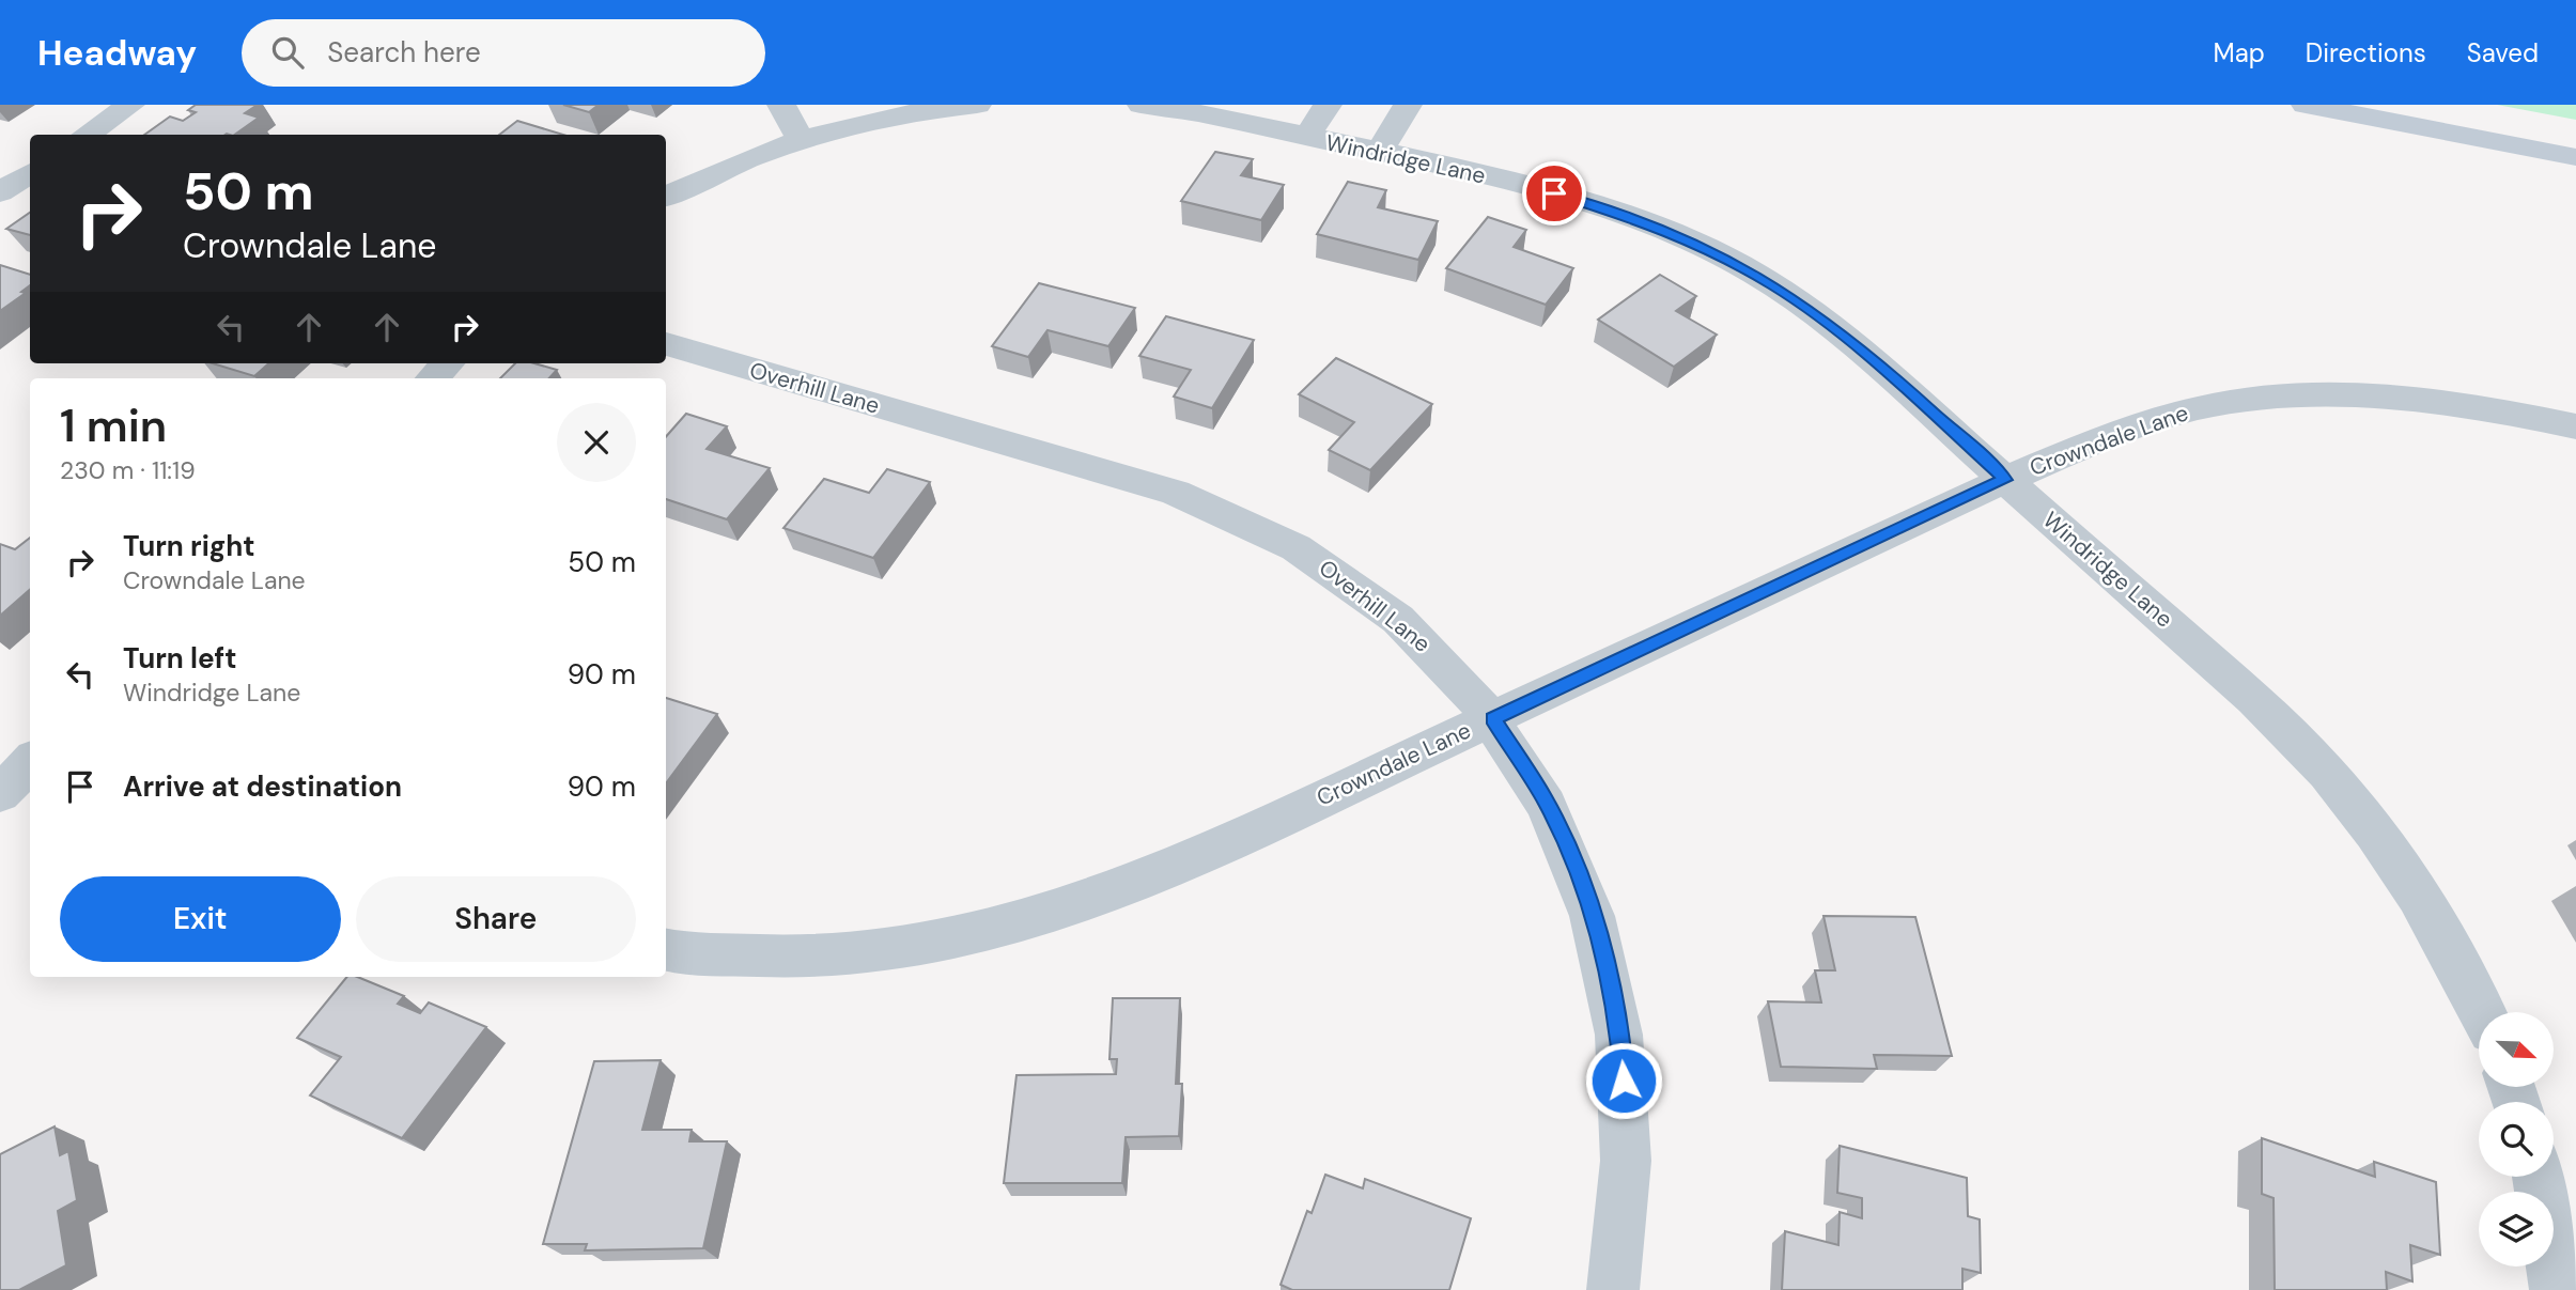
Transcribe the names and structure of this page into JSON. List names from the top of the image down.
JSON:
{
  "streets": {
    "street": ["Windridge Lane", "Overhill Lane", "Crowndale Lane"]
  },
  "crossings": [
    ["Windridge Lane", "Crowndale Lane"],
    ["Overhill Lane", "Crowndale Lane"]
  ],
  "north": "bottom right",
  "page": {
    "header": "Headway",
    "search": "Search here",
    "nav": ["Map", "Directions", "Saved"],
    "turn": ["50 m", "Crowndale Lane"],
    "heading": ["1 min", "230 m · 11:19"],
    "list": [
      {
        "name": "Turn right",
        "note": "Crowndale Lane",
        "value": "50 m"
      },
      {
        "name": "Turn left",
        "note": "Windridge Lane",
        "value": "90 m"
      },
      {
        "name": "Arrive at destination",
        "value": "90 m"
      }
    ],
    "buttons": ["Exit", "Share"]
  }
}
